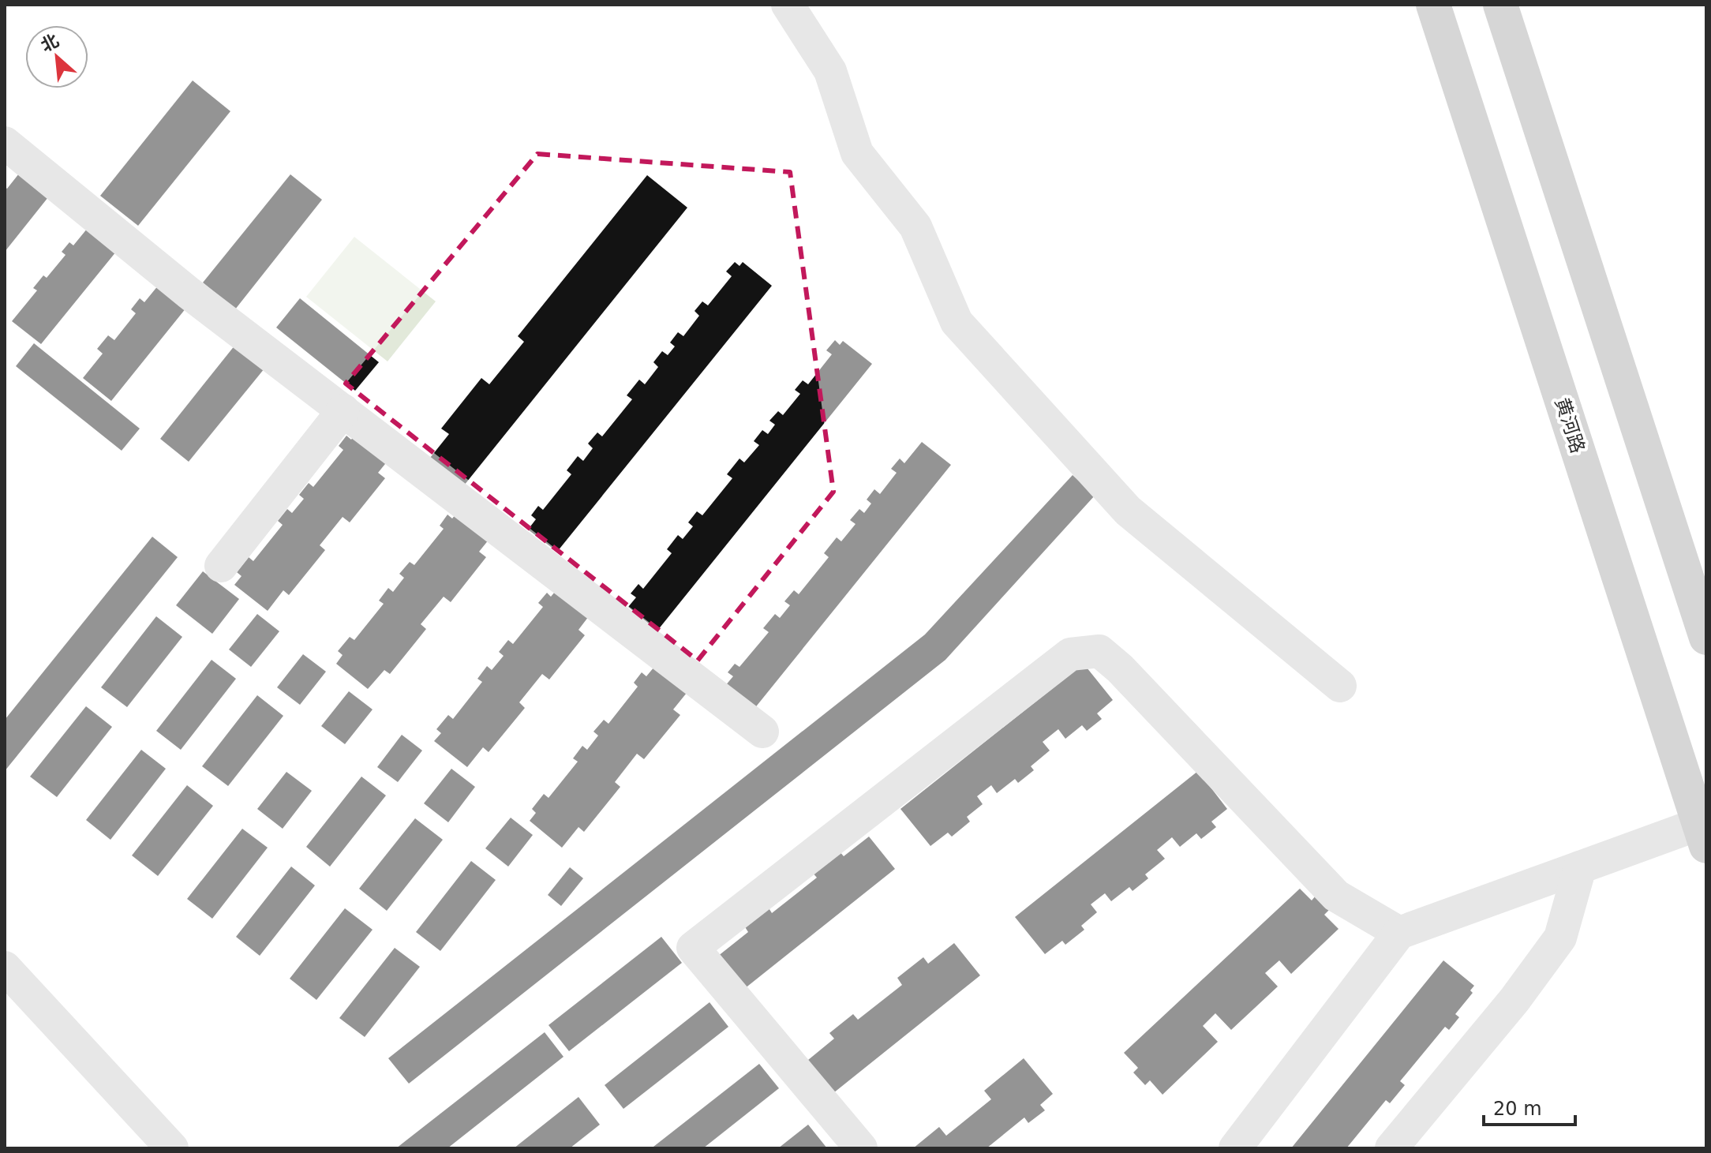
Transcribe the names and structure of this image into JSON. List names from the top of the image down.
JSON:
{
  "streets": {
    "main road": ["黄河路"]
  },
  "scale_bar": "20 m",
  "north": "top left"
}
